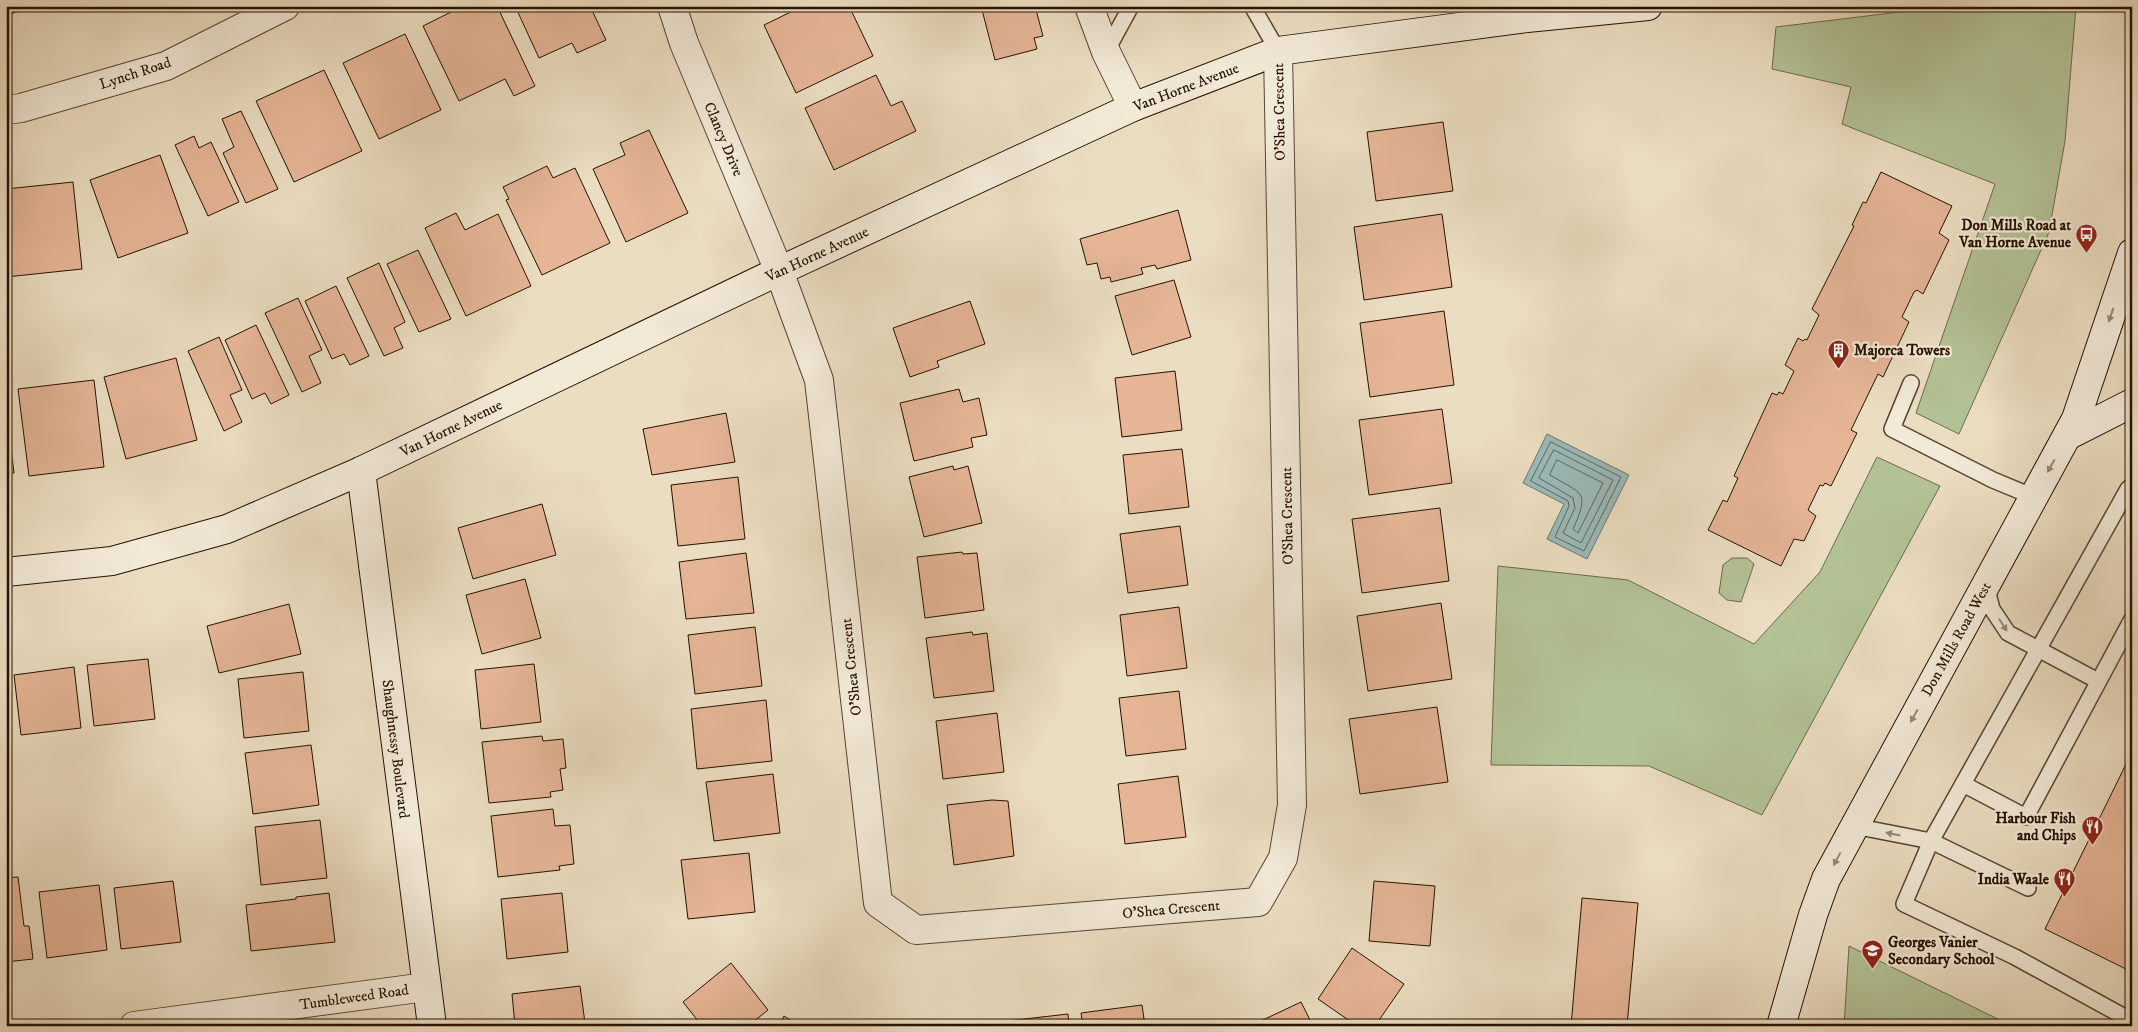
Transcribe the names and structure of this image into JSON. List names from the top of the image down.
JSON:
{
  "streets": {
    "street": [
      "Lynch Road",
      "Van Horne Avenue",
      "O'Shea Crescent",
      "Clancy Drive",
      "Don Mills Road West",
      "Shaughnessy Boulevard",
      "Tumbleweed Road"
    ]
  },
  "crossings": [
    ["Van Horne Avenue", "O'Shea Crescent"],
    ["Van Horne Avenue", "Clancy Drive"],
    ["Van Horne Avenue", "Shaughnessy Boulevard"],
    ["O'Shea Crescent", "Clancy Drive"],
    ["Shaughnessy Boulevard", "Tumbleweed Road"]
  ],
  "one_way": ["Don Mills Road West"],
  "places": {
    "bus stop": ["Don Mills Road at Van Horne Avenue"],
    "building": ["Majorca Towers"],
    "restaurant": ["Harbour Fish and Chips", "India Waale"],
    "school or university": ["Georges Vanier Secondary School"]
  }
}
